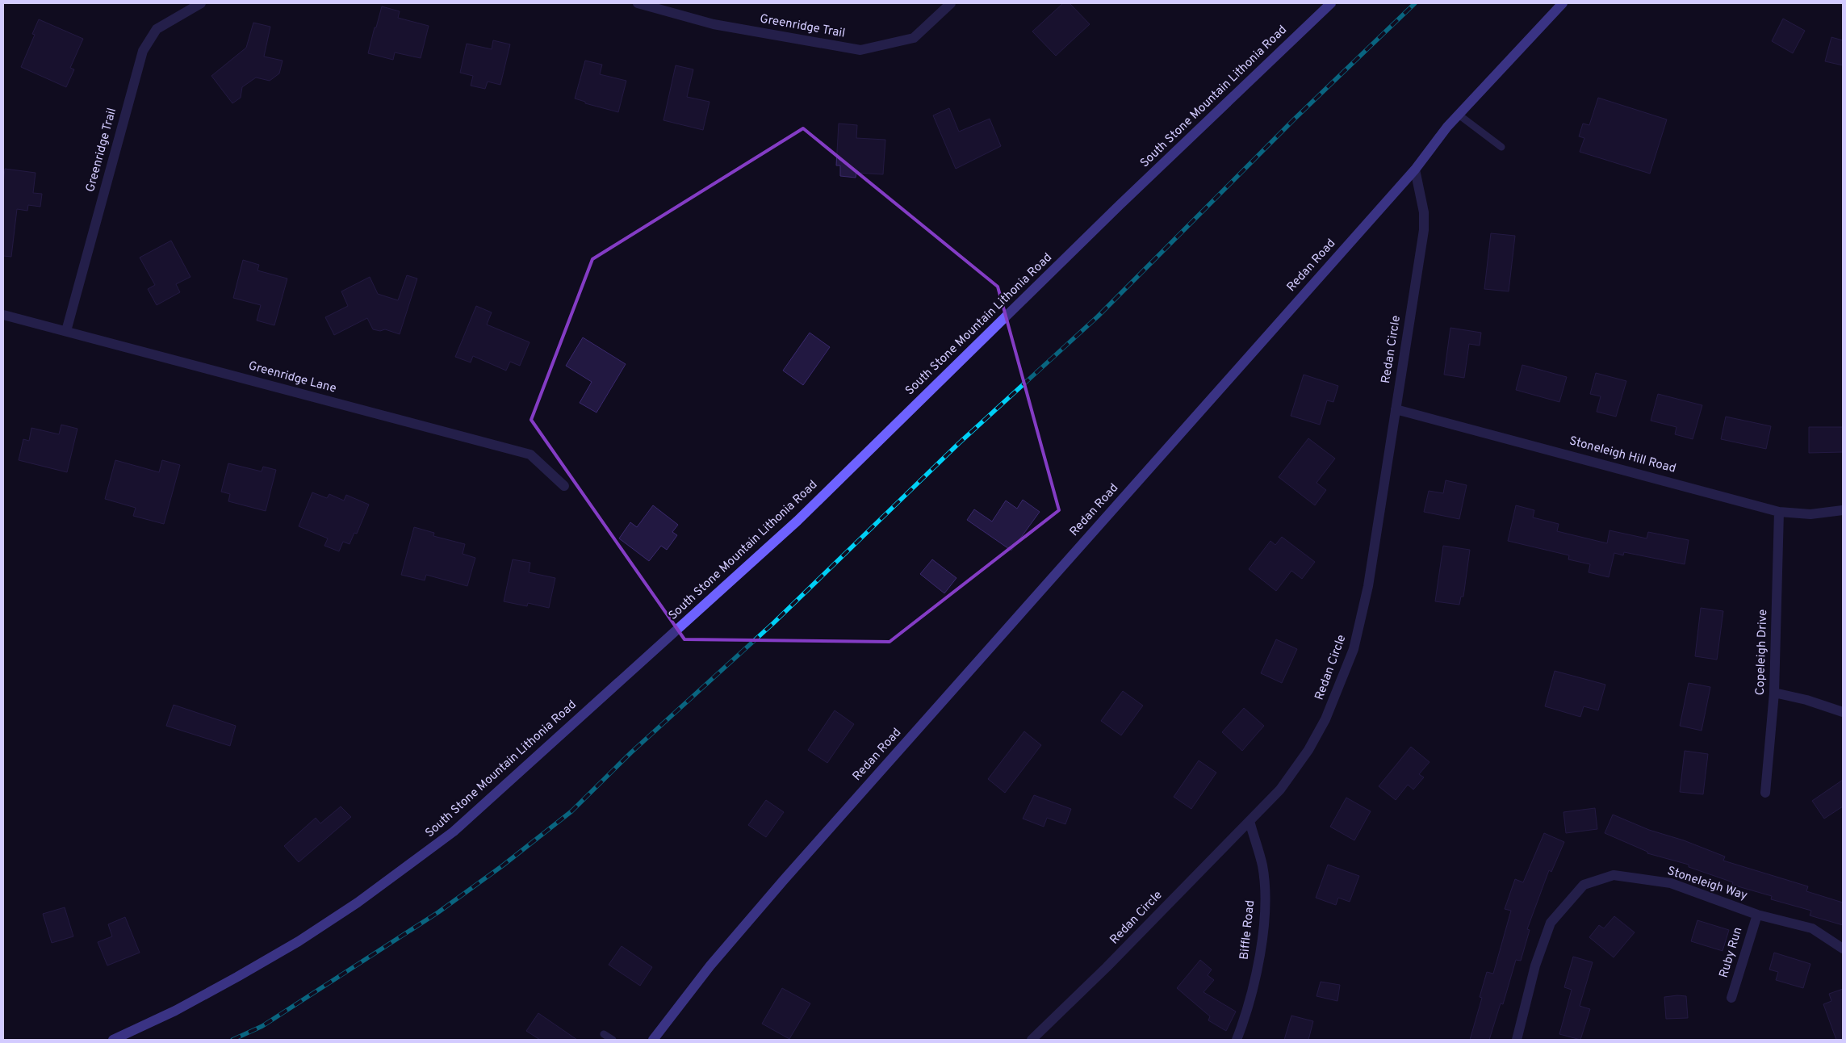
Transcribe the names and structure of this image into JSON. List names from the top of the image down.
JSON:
{
  "streets": {
    "main road": ["South Stone Mountain Lithonia Road", "Redan Road"],
    "street": [
      "Greenridge Trail",
      "Redan Circle",
      "Greenridge Lane",
      "Stoneleigh Hill Road",
      "Copeleigh Drive",
      "Stoneleigh Way",
      "Biffle Road",
      "Ruby Run"
    ]
  },
  "crossings": [
    ["Greenridge Trail", "Greenridge Lane"],
    ["Redan Road", "Redan Circle"],
    ["Redan Circle", "Stoneleigh Hill Road"],
    ["Redan Circle", "Biffle Road"],
    ["Stoneleigh Hill Road", "Copeleigh Drive"],
    ["Stoneleigh Way", "Ruby Run"]
  ]
}
